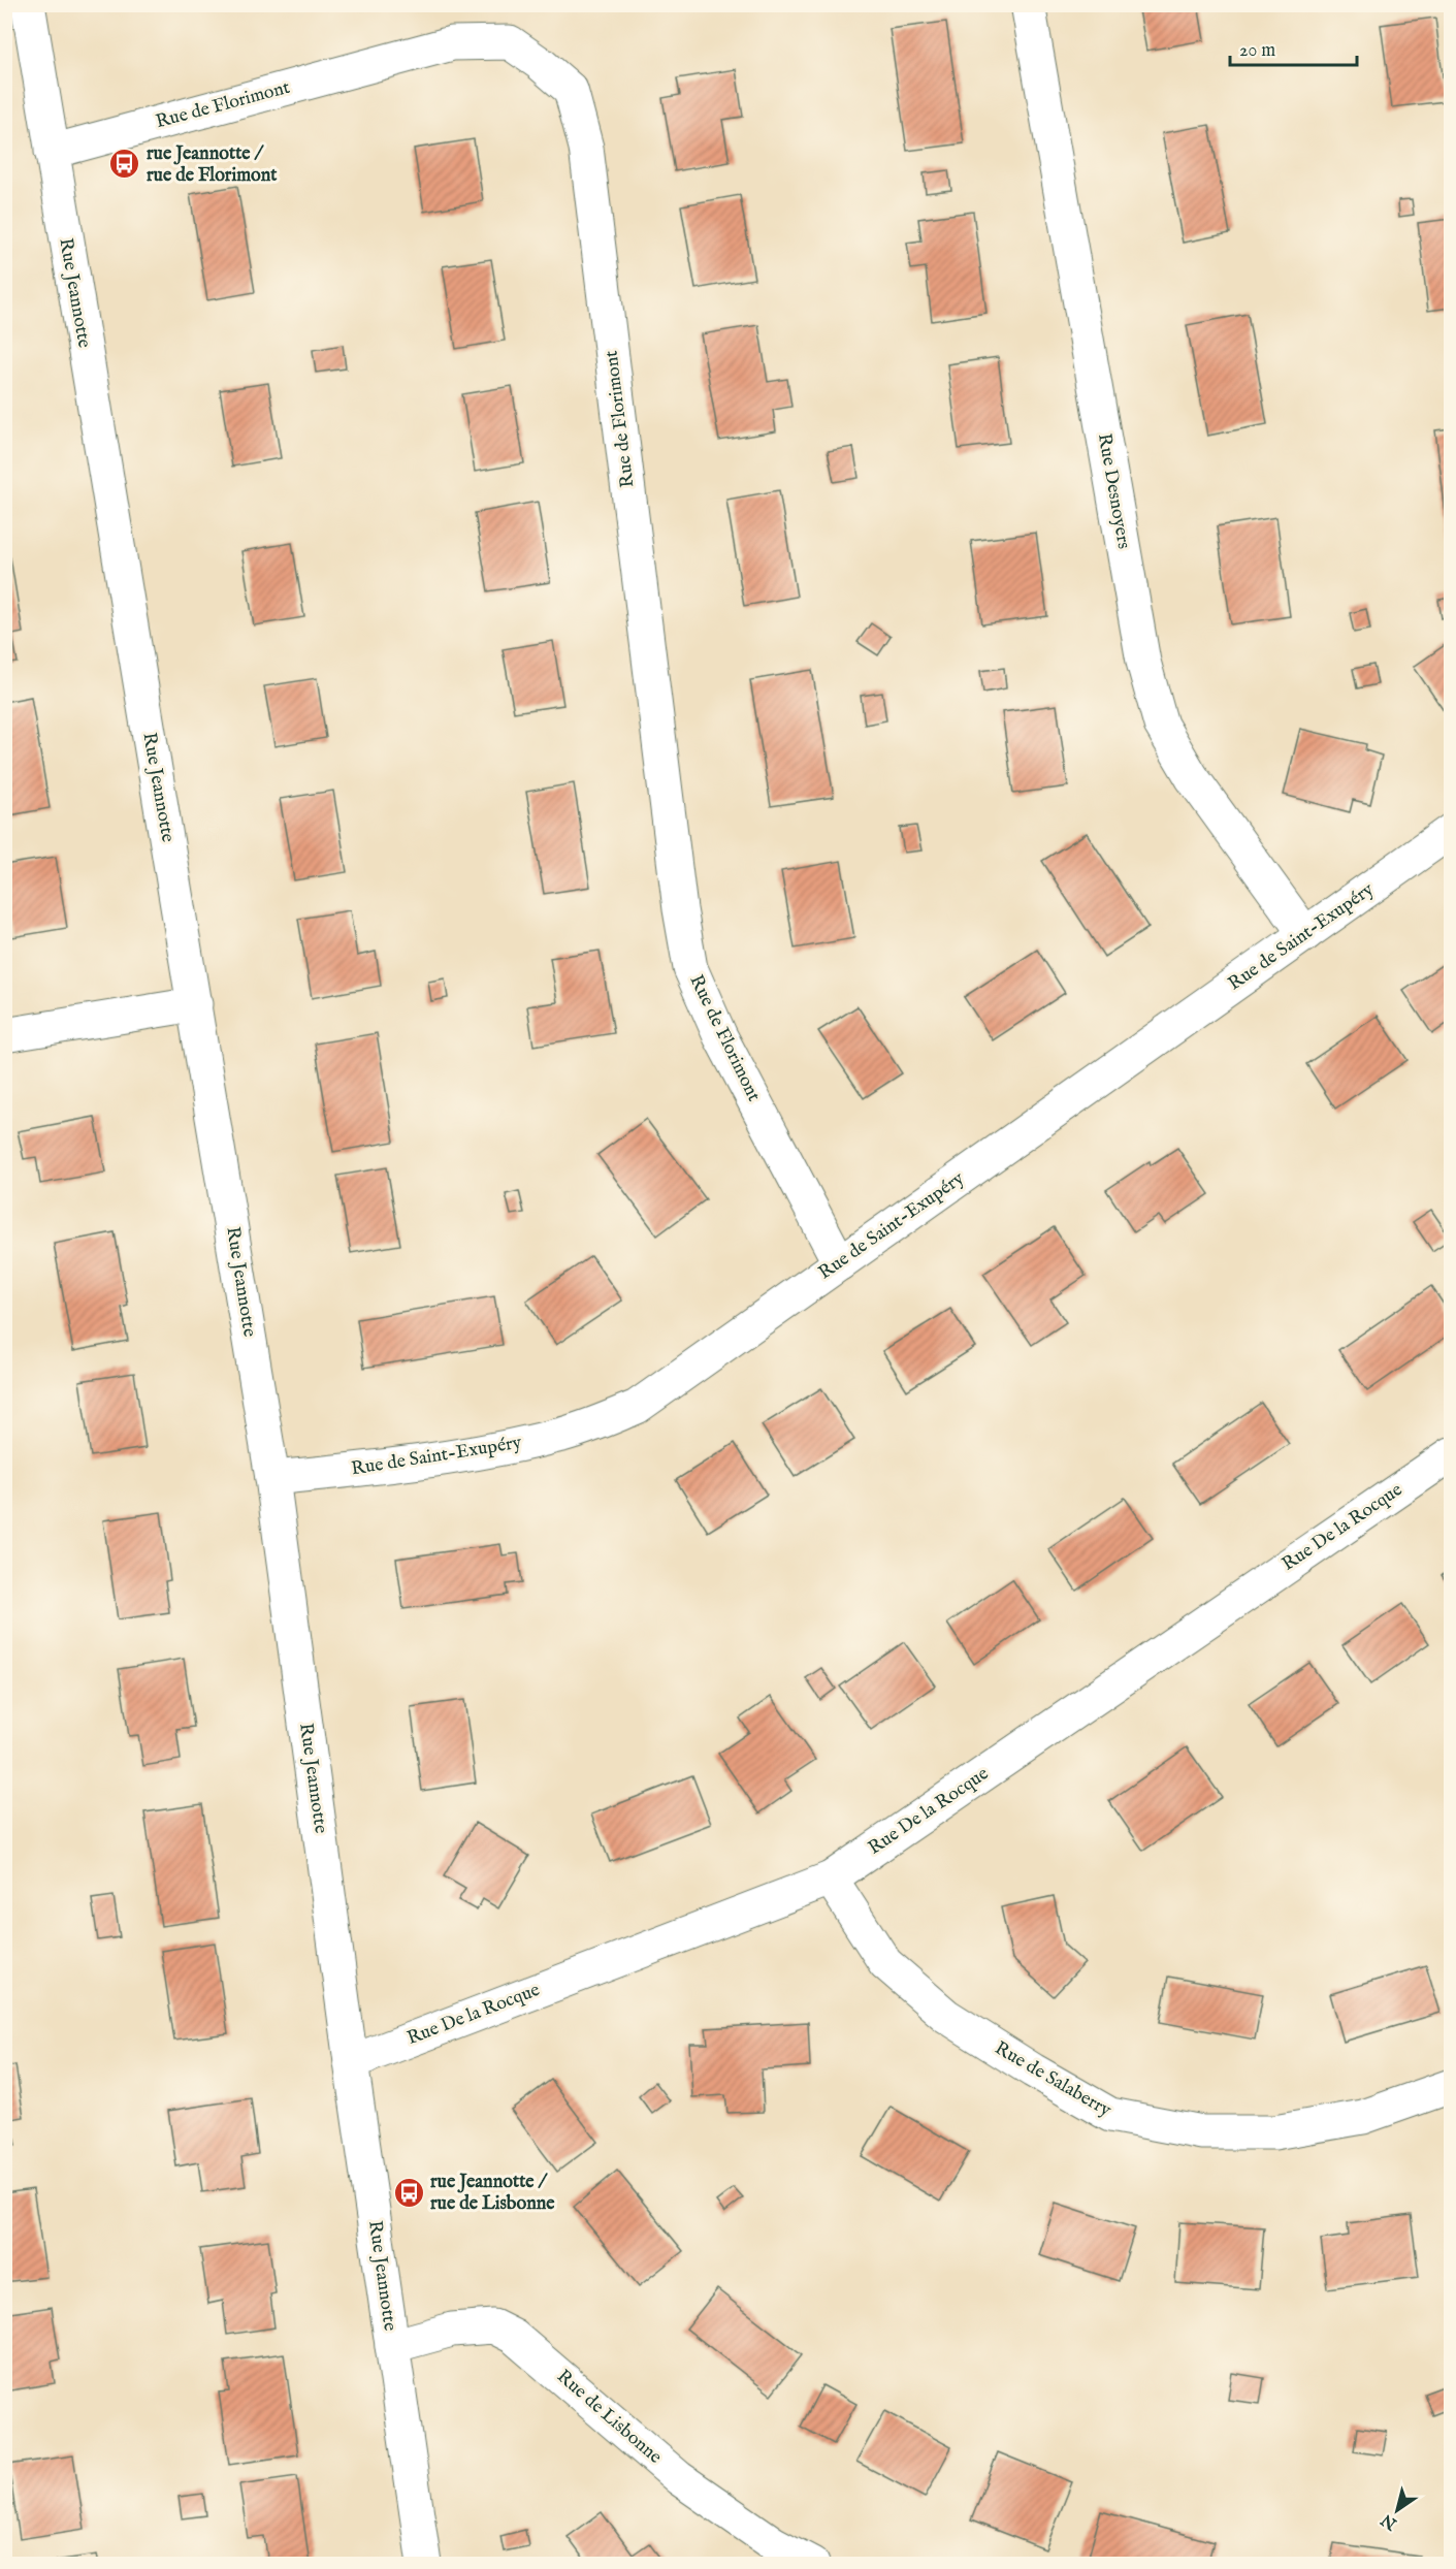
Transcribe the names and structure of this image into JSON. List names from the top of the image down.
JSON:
{
  "streets": {
    "street": [
      "Rue de Florimont",
      "Rue Jeannotte",
      "Rue Desnoyers",
      "Rue de Saint-Exupéry",
      "Rue De la Rocque",
      "Rue de Salaberry",
      "Rue de Lisbonne"
    ]
  },
  "crossings": [
    ["Rue de Florimont", "Rue Jeannotte"],
    ["Rue de Florimont", "Rue de Saint-Exupéry"],
    ["Rue Jeannotte", "Rue de Saint-Exupéry"],
    ["Rue Jeannotte", "Rue De la Rocque"],
    ["Rue Jeannotte", "Rue de Lisbonne"],
    ["Rue Desnoyers", "Rue de Saint-Exupéry"],
    ["Rue De la Rocque", "Rue de Salaberry"]
  ],
  "places": {
    "bus stop": ["rue Jeannotte / rue de Florimont", "rue Jeannotte / rue de Lisbonne"]
  },
  "scale_bar": "20 m",
  "north": "bottom left"
}
